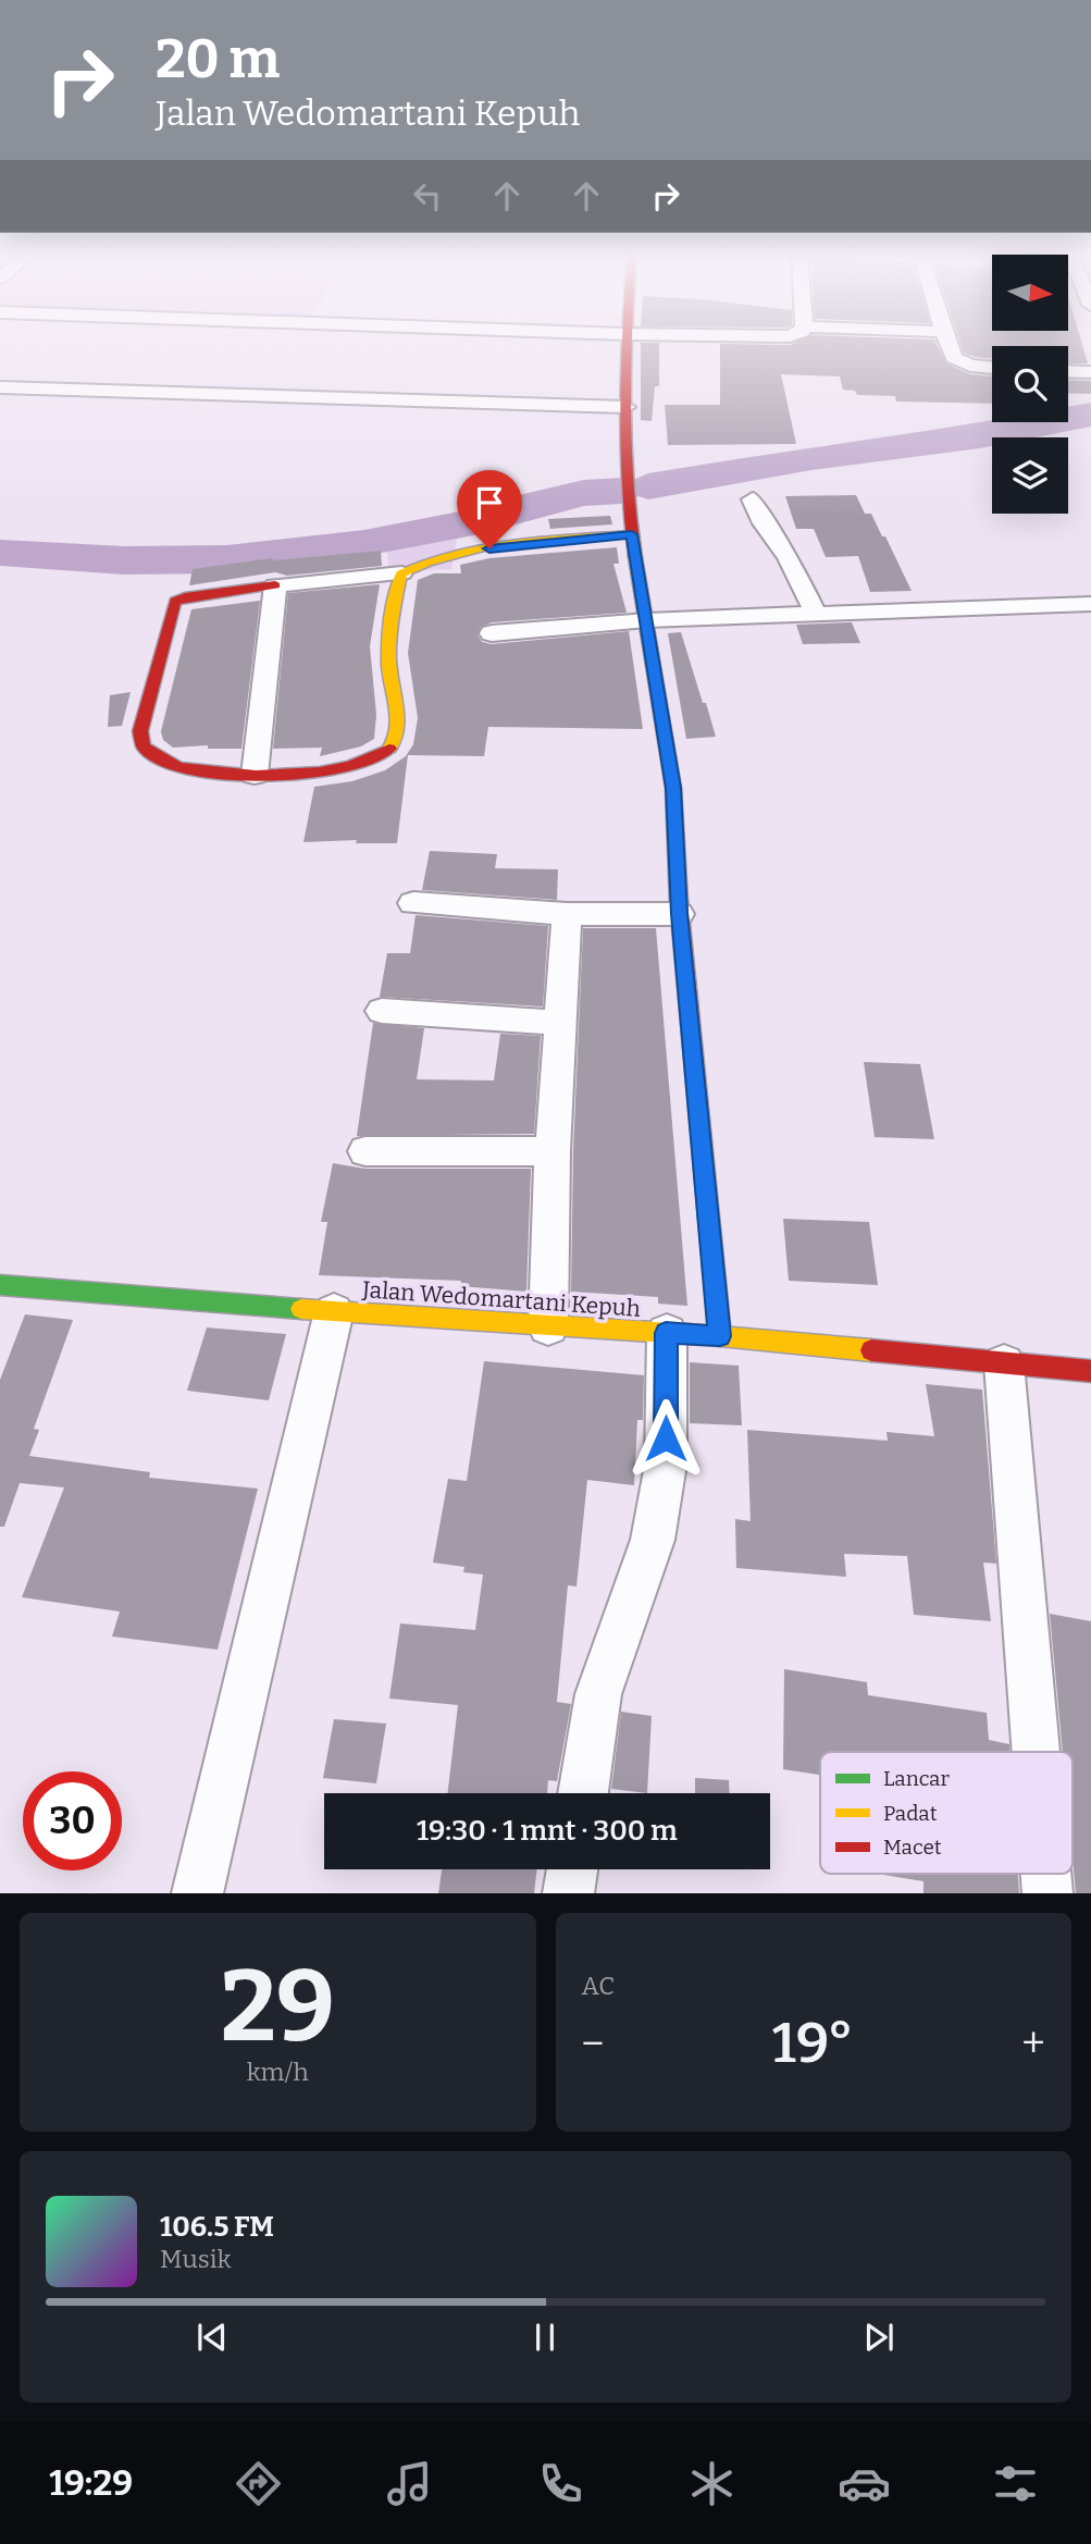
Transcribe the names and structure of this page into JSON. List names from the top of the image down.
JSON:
{
  "streets": {
    "street": ["Jalan Wedomartani Kepuh"]
  },
  "legend": ["Lancar", "Padat", "Macet"],
  "north": "right",
  "page": {
    "turn": ["20 m", "Jalan Wedomartani Kepuh"],
    "limit": "30",
    "trip": "19:30 · 1 mnt · 300 m",
    "tile": [
      ["29", "km/h"],
      "AC"
    ],
    "heat": ["−", "19°", "+"],
    "song": ["106.5 FM", "Musik"],
    "tabs": "19:29"
  }
}
